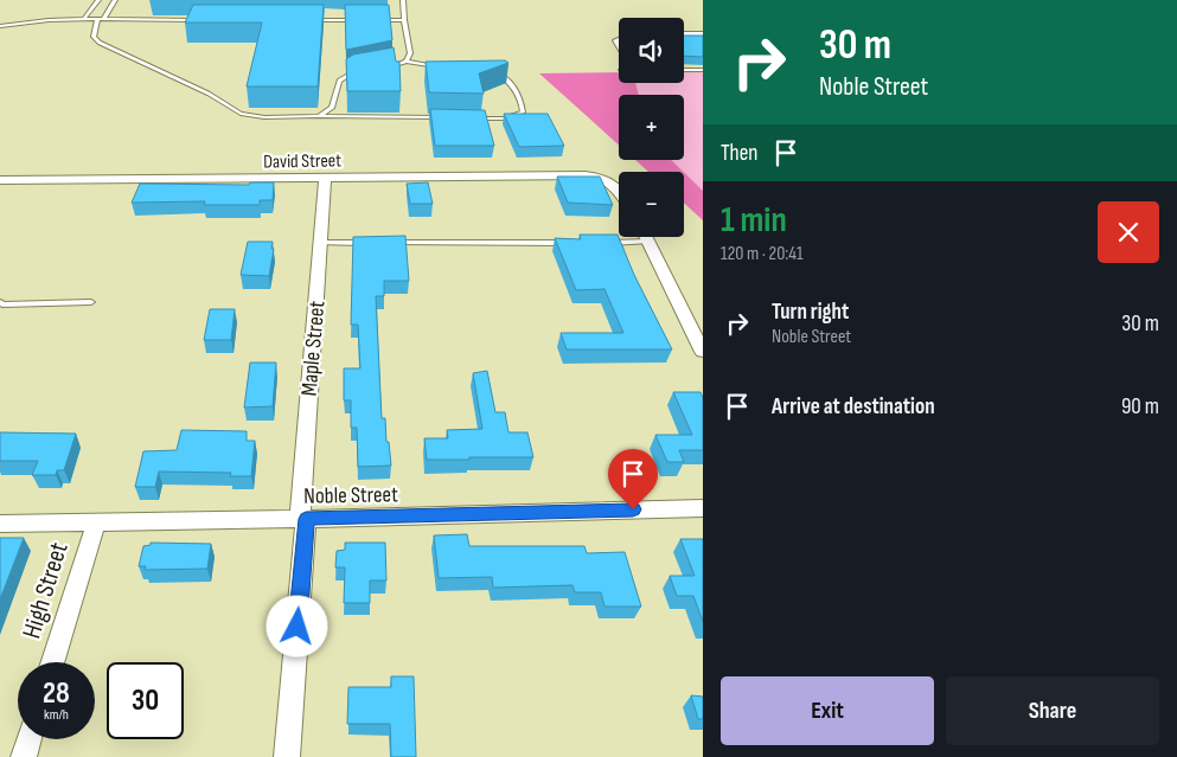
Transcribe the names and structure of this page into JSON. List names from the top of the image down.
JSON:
{
  "streets": {
    "street": [
      "David Street",
      "Maple Street",
      "Noble Street",
      "High Street"
    ]
  },
  "crossings": [
    ["David Street", "Maple Street"],
    ["Maple Street", "Noble Street"],
    ["Noble Street", "High Street"]
  ],
  "page": {
    "turn": ["30 m", "Noble Street"],
    "map_buttons": ["+", "−"],
    "then": "Then",
    "heading": ["1 min", "120 m · 20:41"],
    "list": [
      {
        "name": "Turn right",
        "note": "Noble Street",
        "value": "30 m"
      },
      {
        "name": "Arrive at destination",
        "value": "90 m"
      }
    ],
    "speed": "28 km/h",
    "limit": "30",
    "buttons": ["Exit", "Share"]
  }
}
